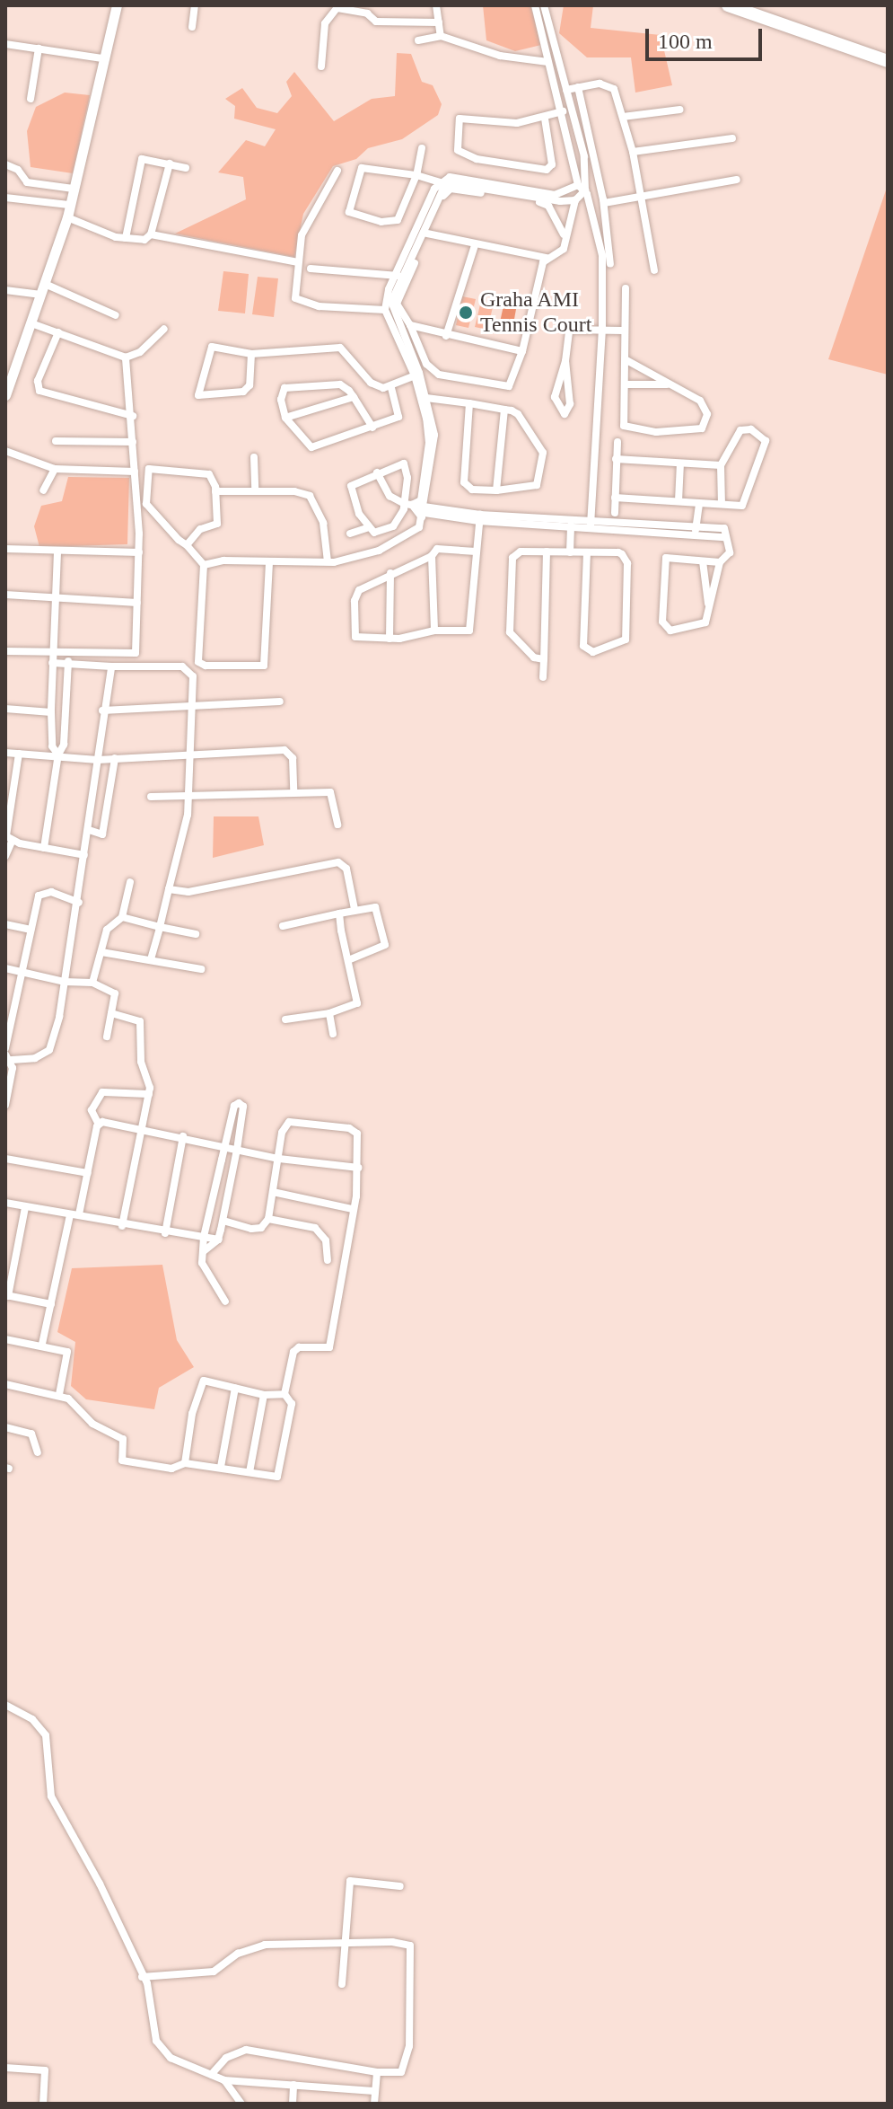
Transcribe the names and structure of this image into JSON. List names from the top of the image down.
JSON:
{
  "places": ["Graha AMI Tennis Court"],
  "scale_bar": "100 m"
}
